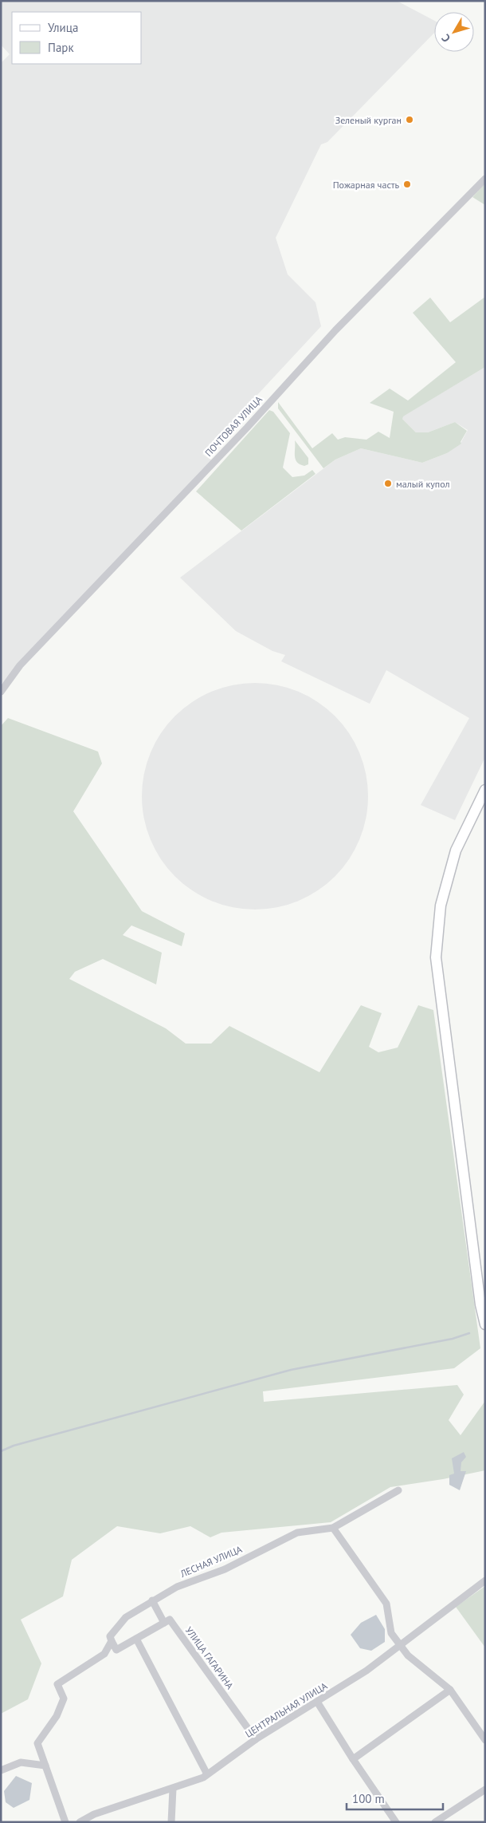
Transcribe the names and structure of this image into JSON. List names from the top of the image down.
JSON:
{
  "streets": {
    "street": [
      "ПОЧТОВАЯ УЛИЦА",
      "ЛЕСНАЯ УЛИЦА",
      "УЛИЦА ГАГАРИНА",
      "ЦЕНТРАЛЬНАЯ УЛИЦА"
    ]
  },
  "crossings": [
    ["УЛИЦА ГАГАРИНА", "ЦЕНТРАЛЬНАЯ УЛИЦА"]
  ],
  "places": ["Зеленый курган", "Пожарная часть", "малый купол"],
  "legend": ["Улица", "Парк"],
  "scale_bar": "100 m",
  "north": "bottom left"
}
